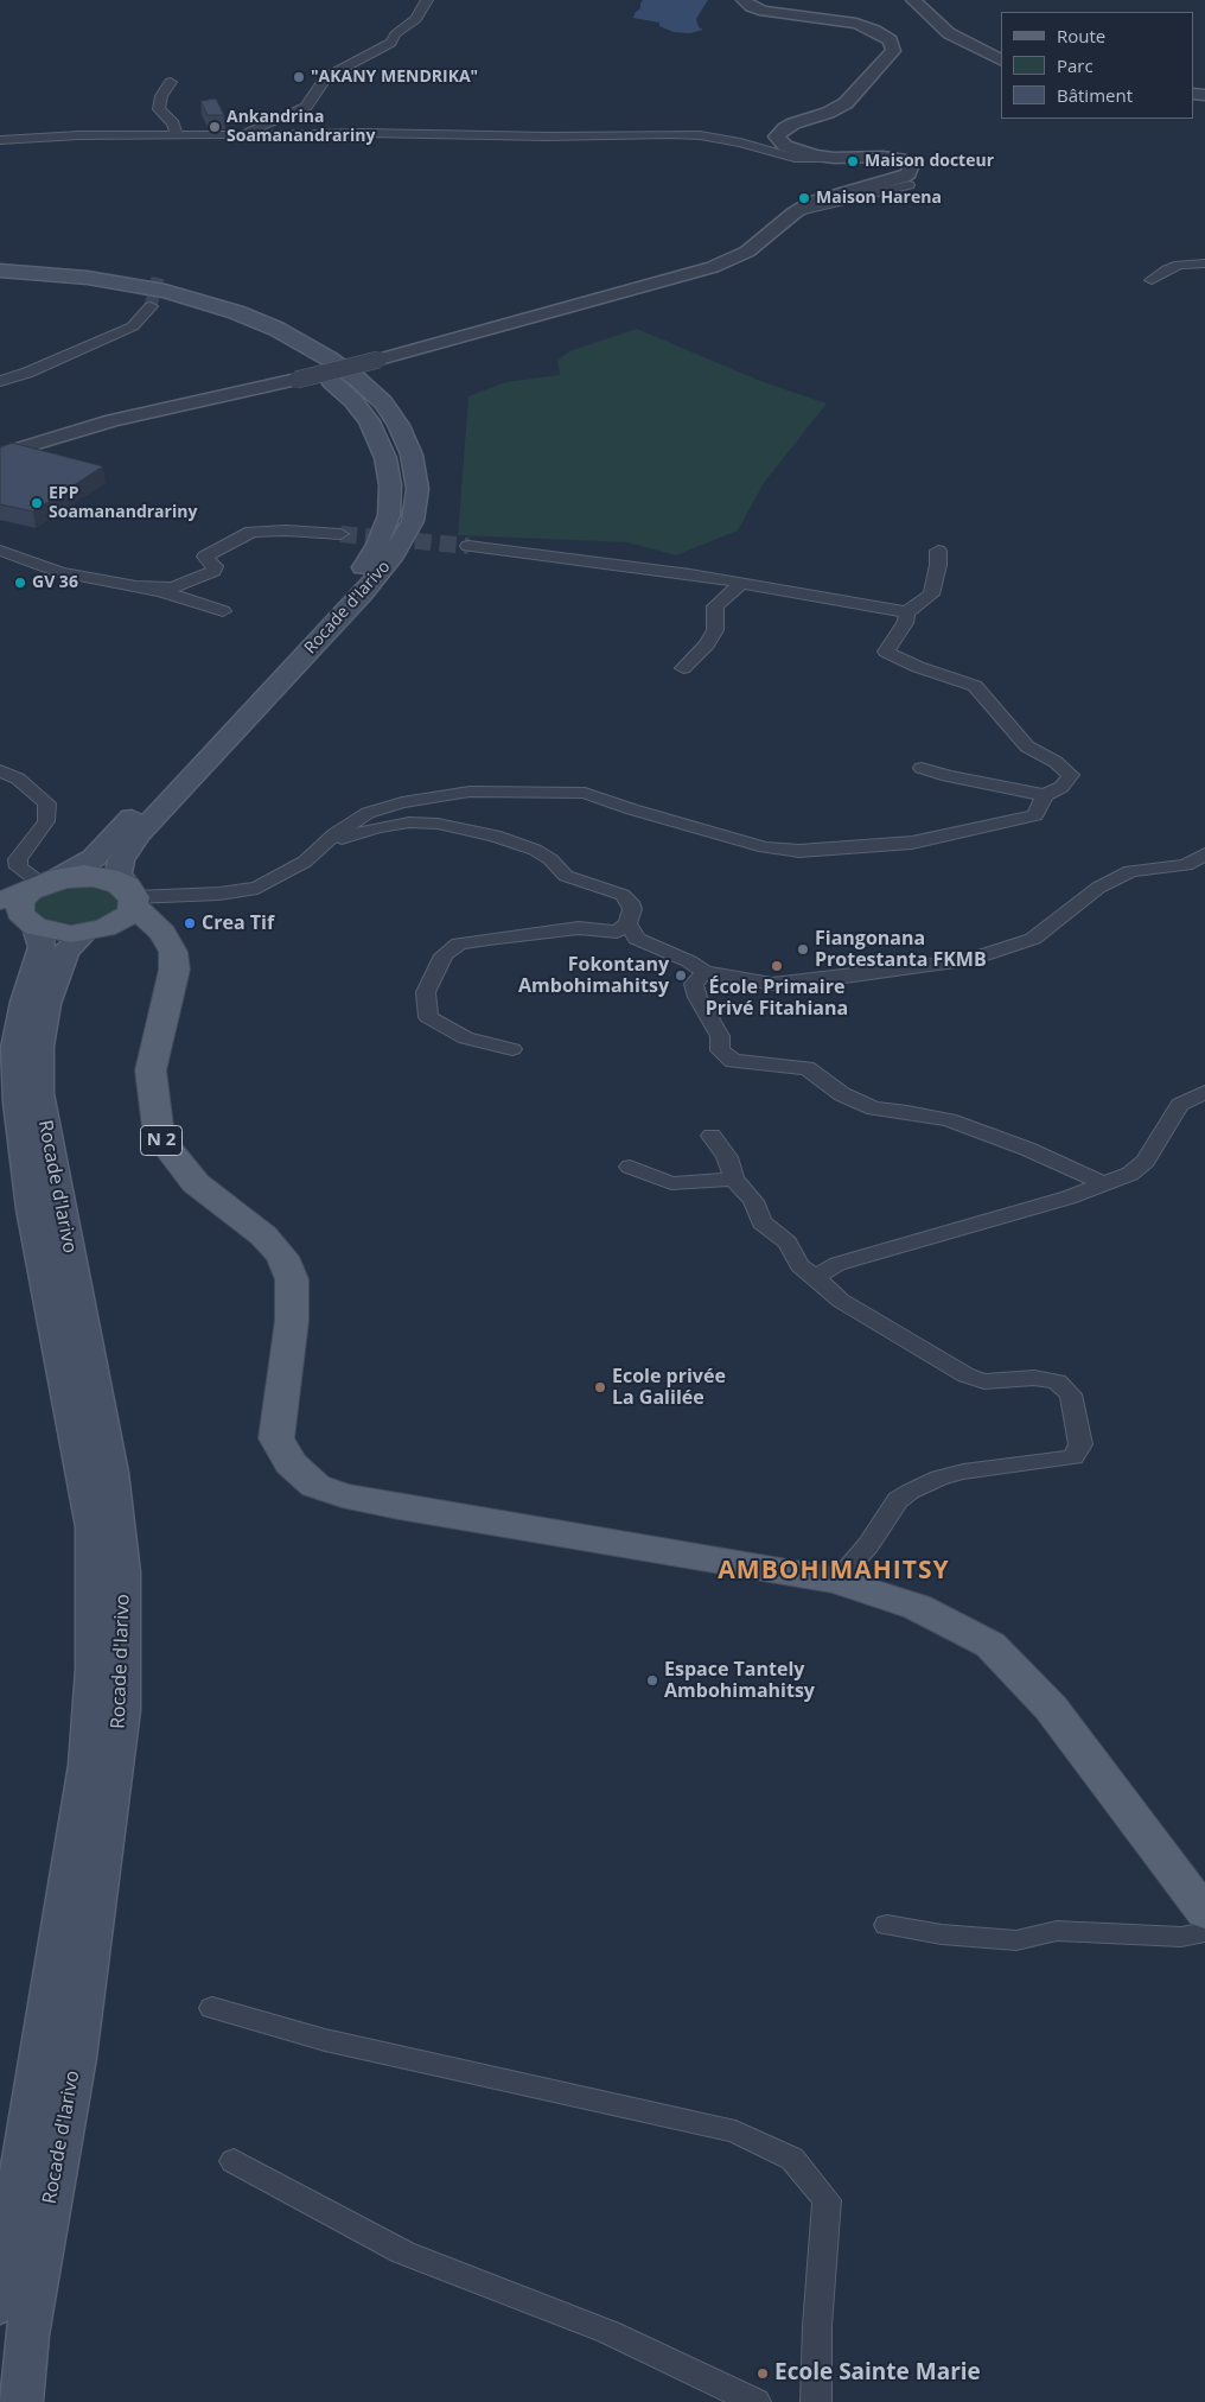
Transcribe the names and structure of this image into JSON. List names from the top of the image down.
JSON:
{
  "streets": {
    "main road": ["Rocade d'Iarivo", "N 2"]
  },
  "crossings": [
    ["Rocade d'Iarivo", "N 2"]
  ],
  "districts": ["AMBOHIMAHITSY"],
  "places": [
    "\"AKANY MENDRIKA\"",
    "Ankandrina Soamanandrariny",
    "Maison docteur",
    "Maison Harena",
    "EPP Soamanandrariny",
    "GV 36",
    "Crea Tif",
    "Fiangonana Protestanta FKMB",
    "École Primaire Privé Fitahiana",
    "Fokontany Ambohimahitsy",
    "Ecole privée La Galilée",
    "Espace Tantely Ambohimahitsy",
    "Ecole Sainte Marie"
  ],
  "legend": ["Route", "Parc", "Bâtiment"]
}
